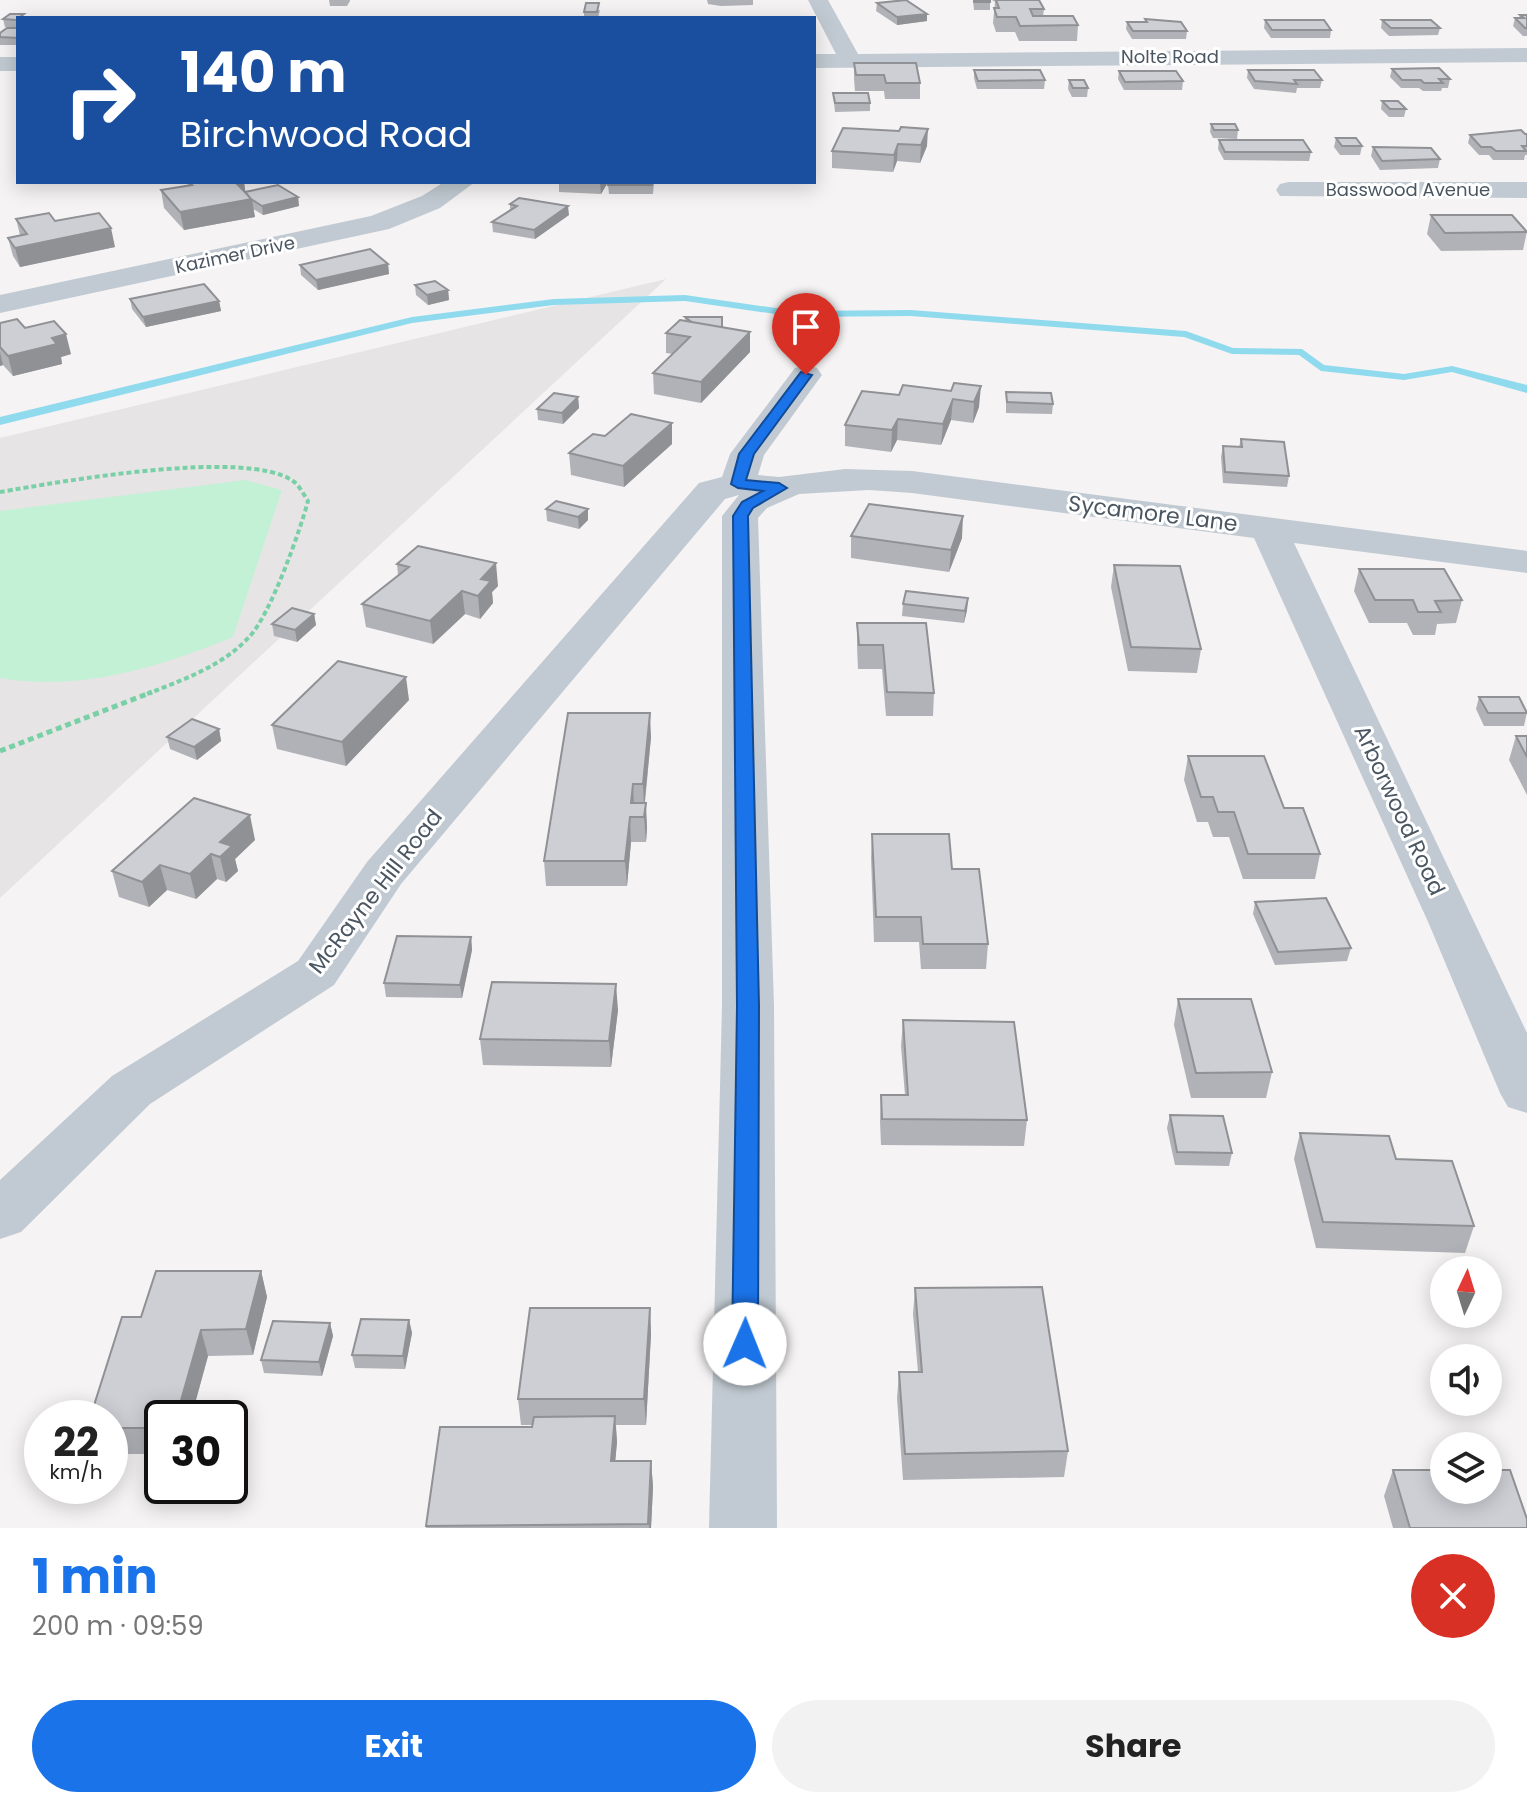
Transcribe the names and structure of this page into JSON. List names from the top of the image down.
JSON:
{
  "streets": {
    "street": [
      "Nolte Road",
      "Basswood Avenue",
      "Kazimer Drive",
      "Sycamore Lane",
      "Arborwood Road",
      "McRayne Hill Road"
    ]
  },
  "crossings": [
    ["Sycamore Lane", "Arborwood Road"],
    ["Sycamore Lane", "McRayne Hill Road"]
  ],
  "north": "top",
  "page": {
    "turn": ["140 m", "Birchwood Road"],
    "speed": "22 km/h",
    "limit": "30",
    "heading": ["1 min", "200 m · 09:59"],
    "buttons": ["Exit", "Share"]
  }
}
